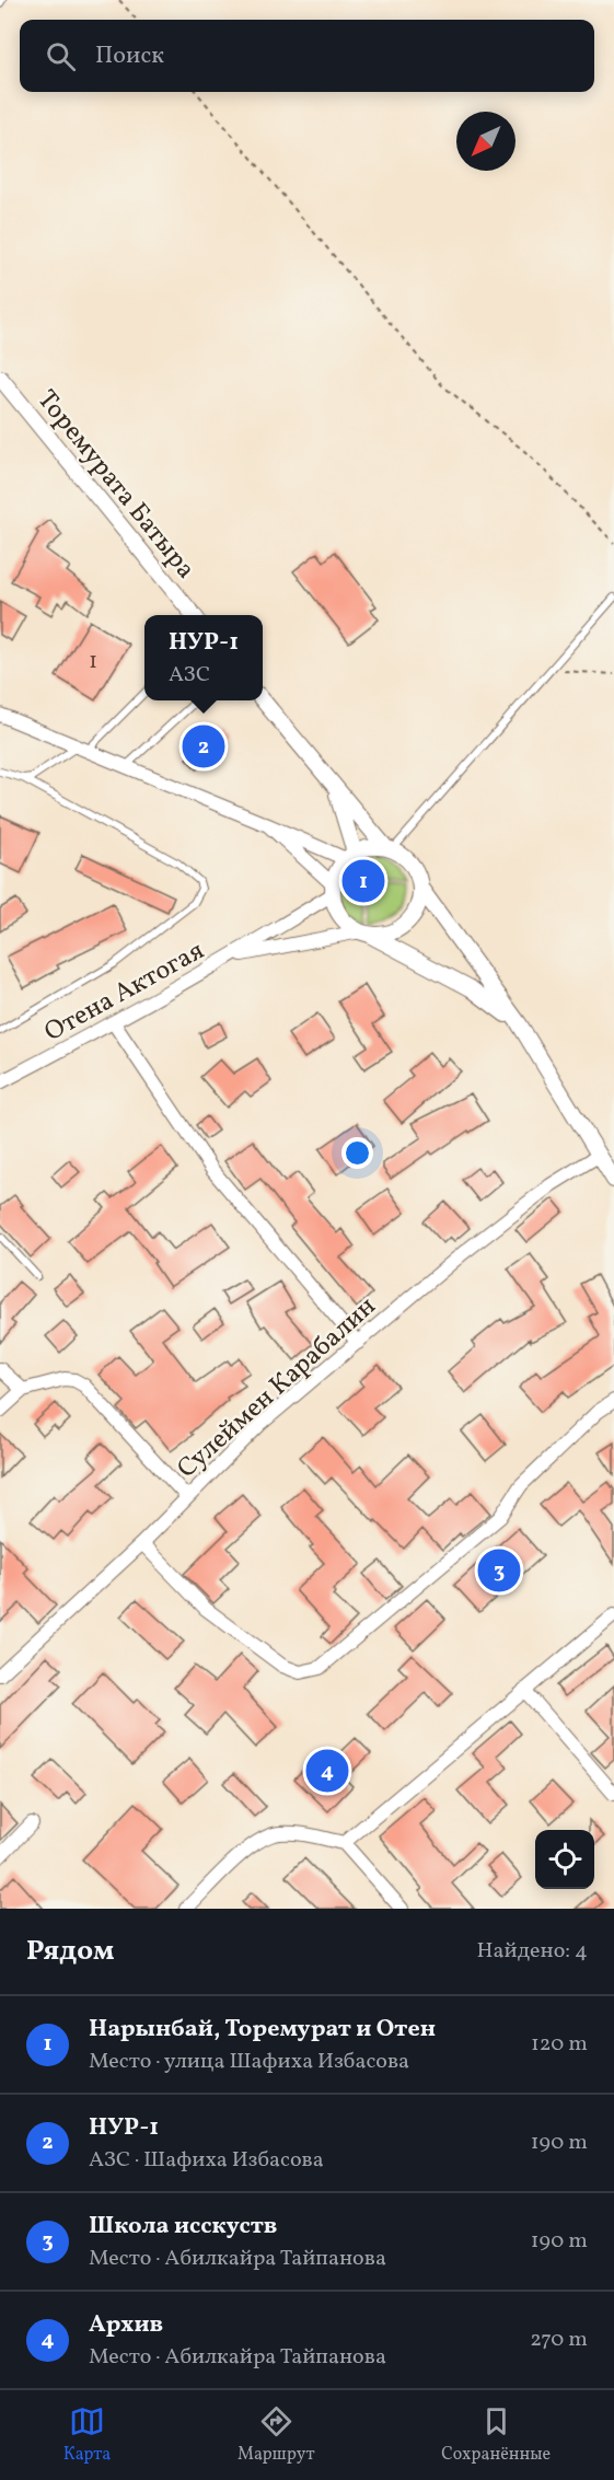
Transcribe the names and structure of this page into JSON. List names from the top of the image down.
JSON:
{
  "streets": {
    "street": ["Торемурата Батыра", "Отена Актогая", "Сулеймен Карабалин"]
  },
  "house_numbers": ["1"],
  "north": "bottom left",
  "page": {
    "search": "Поиск",
    "popup": ["НУР-1", "АЗС"],
    "pins": [
      "2",
      "1",
      "3",
      "4"
    ],
    "heading": ["Рядом", "Найдено: 4"],
    "list": [
      {
        "mark": "1",
        "name": "Нарынбай, Торемурат и Отен",
        "note": "Место · улица Шафиха Избасова",
        "value": "120 m"
      },
      {
        "mark": "2",
        "name": "НУР-1",
        "note": "АЗС · Шафиха Избасова",
        "value": "190 m"
      },
      {
        "mark": "3",
        "name": "Школа исскуств",
        "note": "Место · Абилкайра Тайпанова",
        "value": "190 m"
      },
      {
        "mark": "4",
        "name": "Архив",
        "note": "Место · Абилкайра Тайпанова",
        "value": "270 m"
      }
    ],
    "nav": ["Карта", "Маршрут", "Сохранённые"]
  }
}
